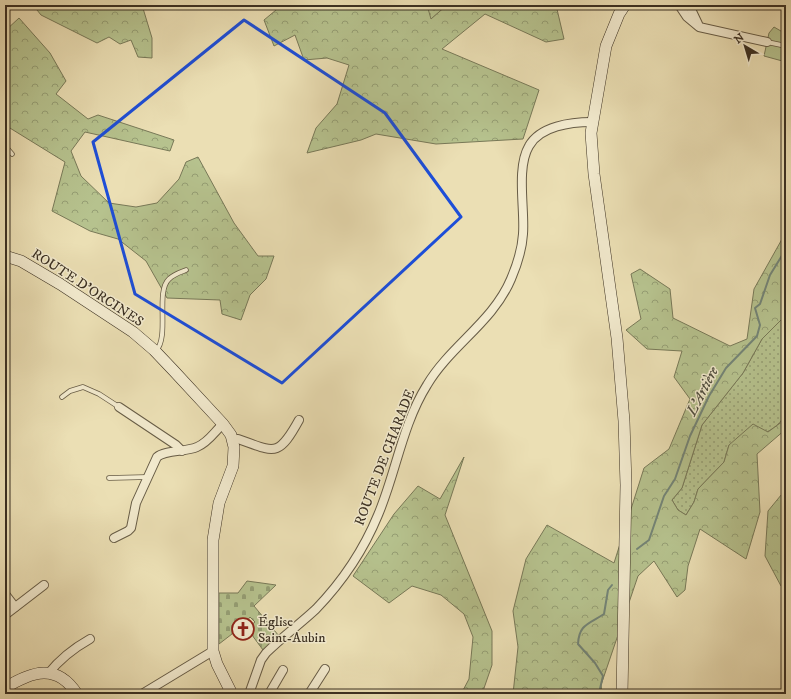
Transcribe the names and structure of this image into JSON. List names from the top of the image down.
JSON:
{
  "streets": {
    "street": ["ROUTE D'ORCINES", "ROUTE DE CHARADE"]
  },
  "water": ["L'Artière"],
  "places": {
    "church": ["Église Saint-Aubin"]
  },
  "north": "top left"
}
